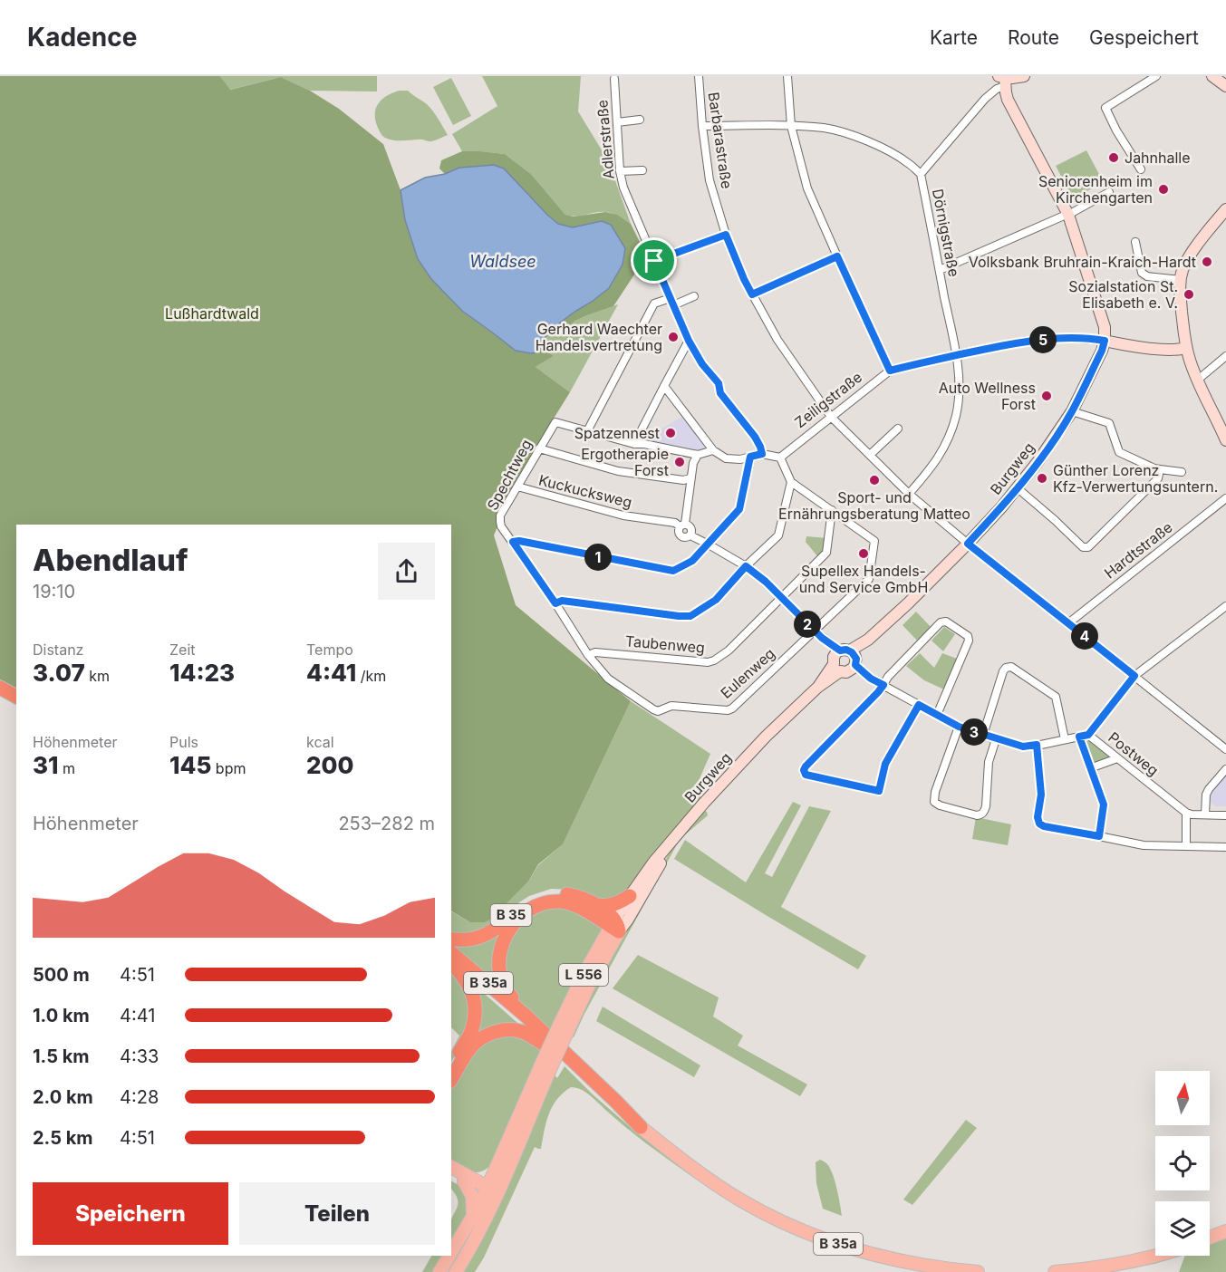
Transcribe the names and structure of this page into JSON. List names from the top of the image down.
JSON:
{
  "streets": {
    "highway": ["B 35", "B 35a"],
    "main road": ["L 556"],
    "street": [
      "Adlerstraße",
      "Barbarastraße",
      "Dörnigstraße",
      "Zeiligstraße",
      "Burgweg",
      "Spechtweg",
      "Kuckucksweg",
      "Hardtstraße",
      "Taubenweg",
      "Eulenweg",
      "Postweg"
    ]
  },
  "crossings": [
    ["Barbarastraße", "Dörnigstraße"],
    ["Barbarastraße", "Zeiligstraße"],
    ["Barbarastraße", "Burgweg"],
    ["Barbarastraße", "Hardtstraße"],
    ["Dörnigstraße", "Zeiligstraße"],
    ["Zeiligstraße", "Burgweg"],
    ["Burgweg", "Postweg"],
    ["Burgweg", "B 35"],
    ["Burgweg", "L 556"],
    ["Spechtweg", "Kuckucksweg"],
    ["Spechtweg", "Taubenweg"],
    ["Spechtweg", "Eulenweg"],
    ["Kuckucksweg", "Postweg"],
    ["Taubenweg", "Eulenweg"],
    ["Taubenweg", "Postweg"],
    ["Eulenweg", "Postweg"],
    ["B 35", "L 556"]
  ],
  "water": ["Waldsee"],
  "parks": ["Lußhardtwald"],
  "places": [
    "Jahnhalle",
    "Seniorenheim im Kirchengarten",
    "Volksbank Bruhrain-Kraich-Hardt",
    "Sozialstation St. Elisabeth e. V.",
    "Gerhard Waechter Handelsvertretung",
    "Auto Wellness Forst",
    "Spatzennest",
    "Ergotherapie Forst",
    "Günther Lorenz Kfz-Verwertungsuntern.",
    "Sport- und Ernährungsberatung Matteo",
    "Supellex Handels- und Service GmbH"
  ],
  "north": "top",
  "page": {
    "header": "Kadence",
    "nav": ["Karte", "Route", "Gespeichert"],
    "pins": [
      "5",
      "1",
      "2",
      "4",
      "3"
    ],
    "heading": ["Abendlauf", "19:10"],
    "stats": [
      ["Distanz", "3.07 km"],
      ["Zeit", "14:23"],
      ["Tempo", "4:41 /km"],
      ["Höhenmeter", "31 m"],
      ["Puls", "145 bpm"],
      ["kcal", "200"]
    ],
    "chart": ["Höhenmeter", "253–282 m"],
    "list": [
      {
        "name": "500 m",
        "note": "4:51"
      },
      {
        "name": "1.0 km",
        "note": "4:41"
      },
      {
        "name": "1.5 km",
        "note": "4:33"
      },
      {
        "name": "2.0 km",
        "note": "4:28"
      },
      {
        "name": "2.5 km",
        "note": "4:51"
      }
    ],
    "buttons": ["Speichern", "Teilen"]
  }
}
